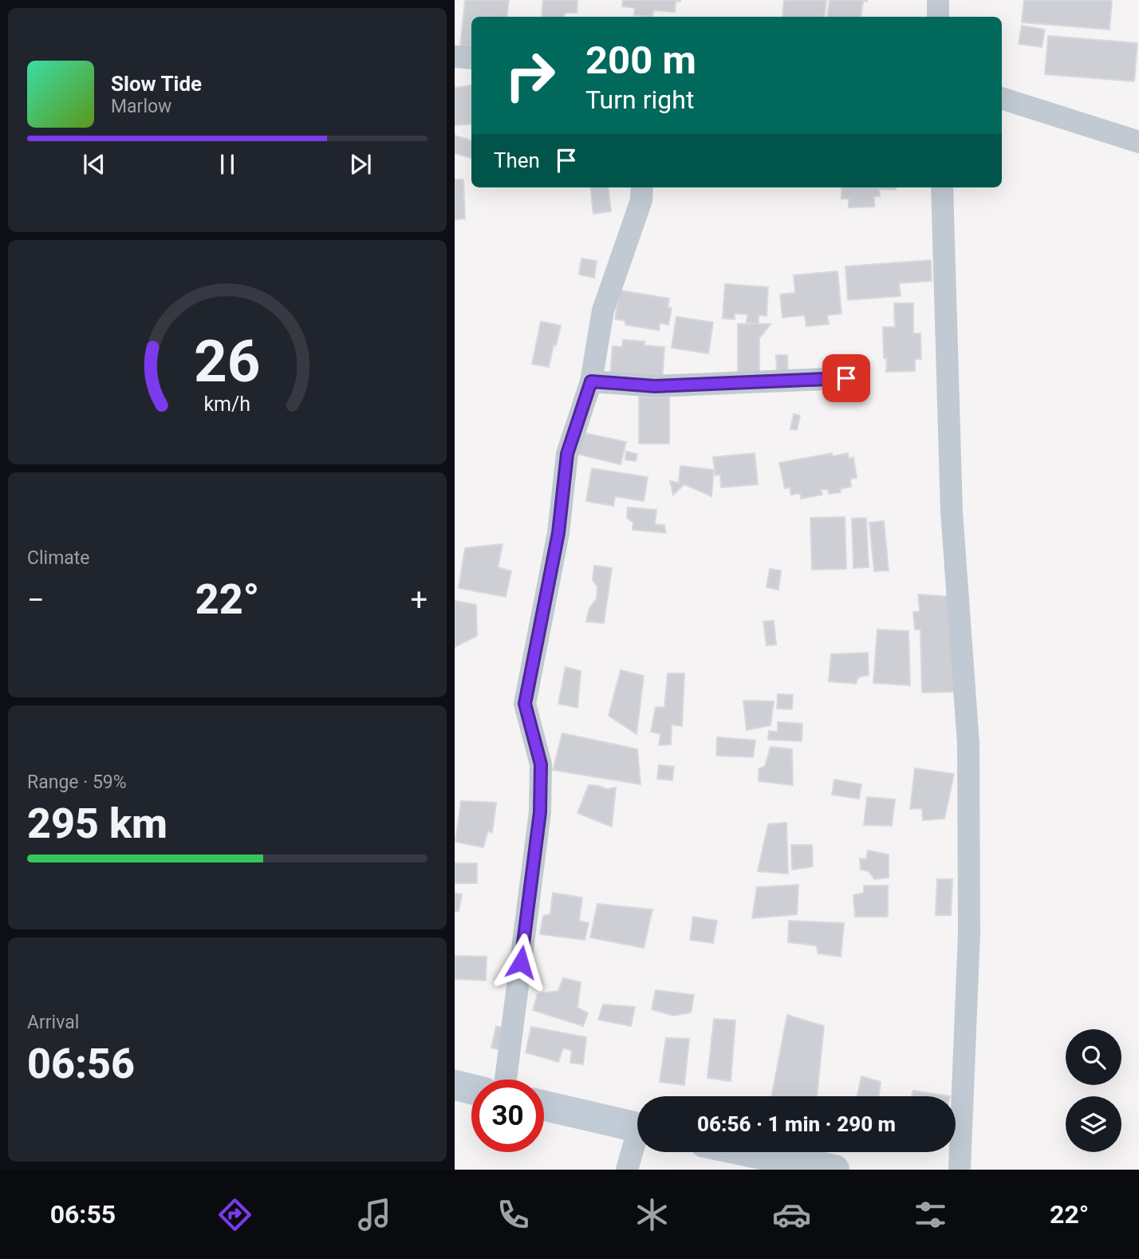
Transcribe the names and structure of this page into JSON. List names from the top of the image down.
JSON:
{
  "page": {
    "turn": ["200 m", "Turn right"],
    "song": ["Slow Tide", "Marlow"],
    "then": "Then",
    "tile": [
      "Climate",
      ["Range · 59%", "295 km"],
      ["Arrival", "06:56"]
    ],
    "heat": ["−", "22°", "+"],
    "limit": "30",
    "trip": "06:56 · 1 min · 290 m",
    "tabs": ["06:55", "22°"],
    "gauge": ["26", "km/h"]
  }
}
